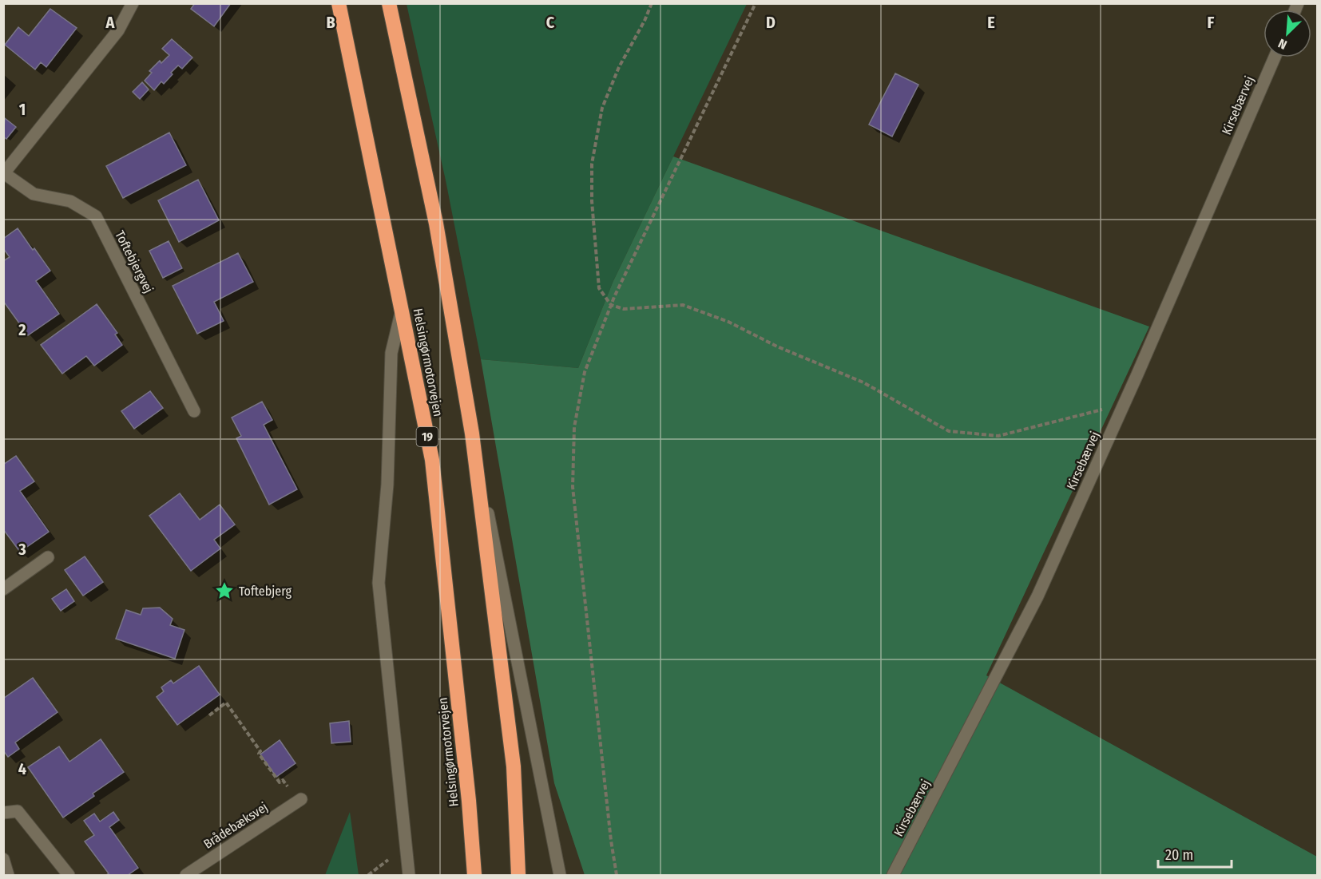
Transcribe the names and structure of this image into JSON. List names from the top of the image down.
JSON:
{
  "streets": {
    "highway": ["Helsingørmotorvejen", "19"],
    "street": ["Kirsebærvej", "Toftebjergvej", "Brådebæksvej"]
  },
  "places": {
    "place": ["Toftebjerg"]
  },
  "scale_bar": "20 m",
  "north": "bottom left",
  "grid": {
    "columns": [
      "A",
      "B",
      "C",
      "D",
      "E",
      "F"
    ],
    "rows": [
      "1",
      "2",
      "3",
      "4"
    ]
  }
}
